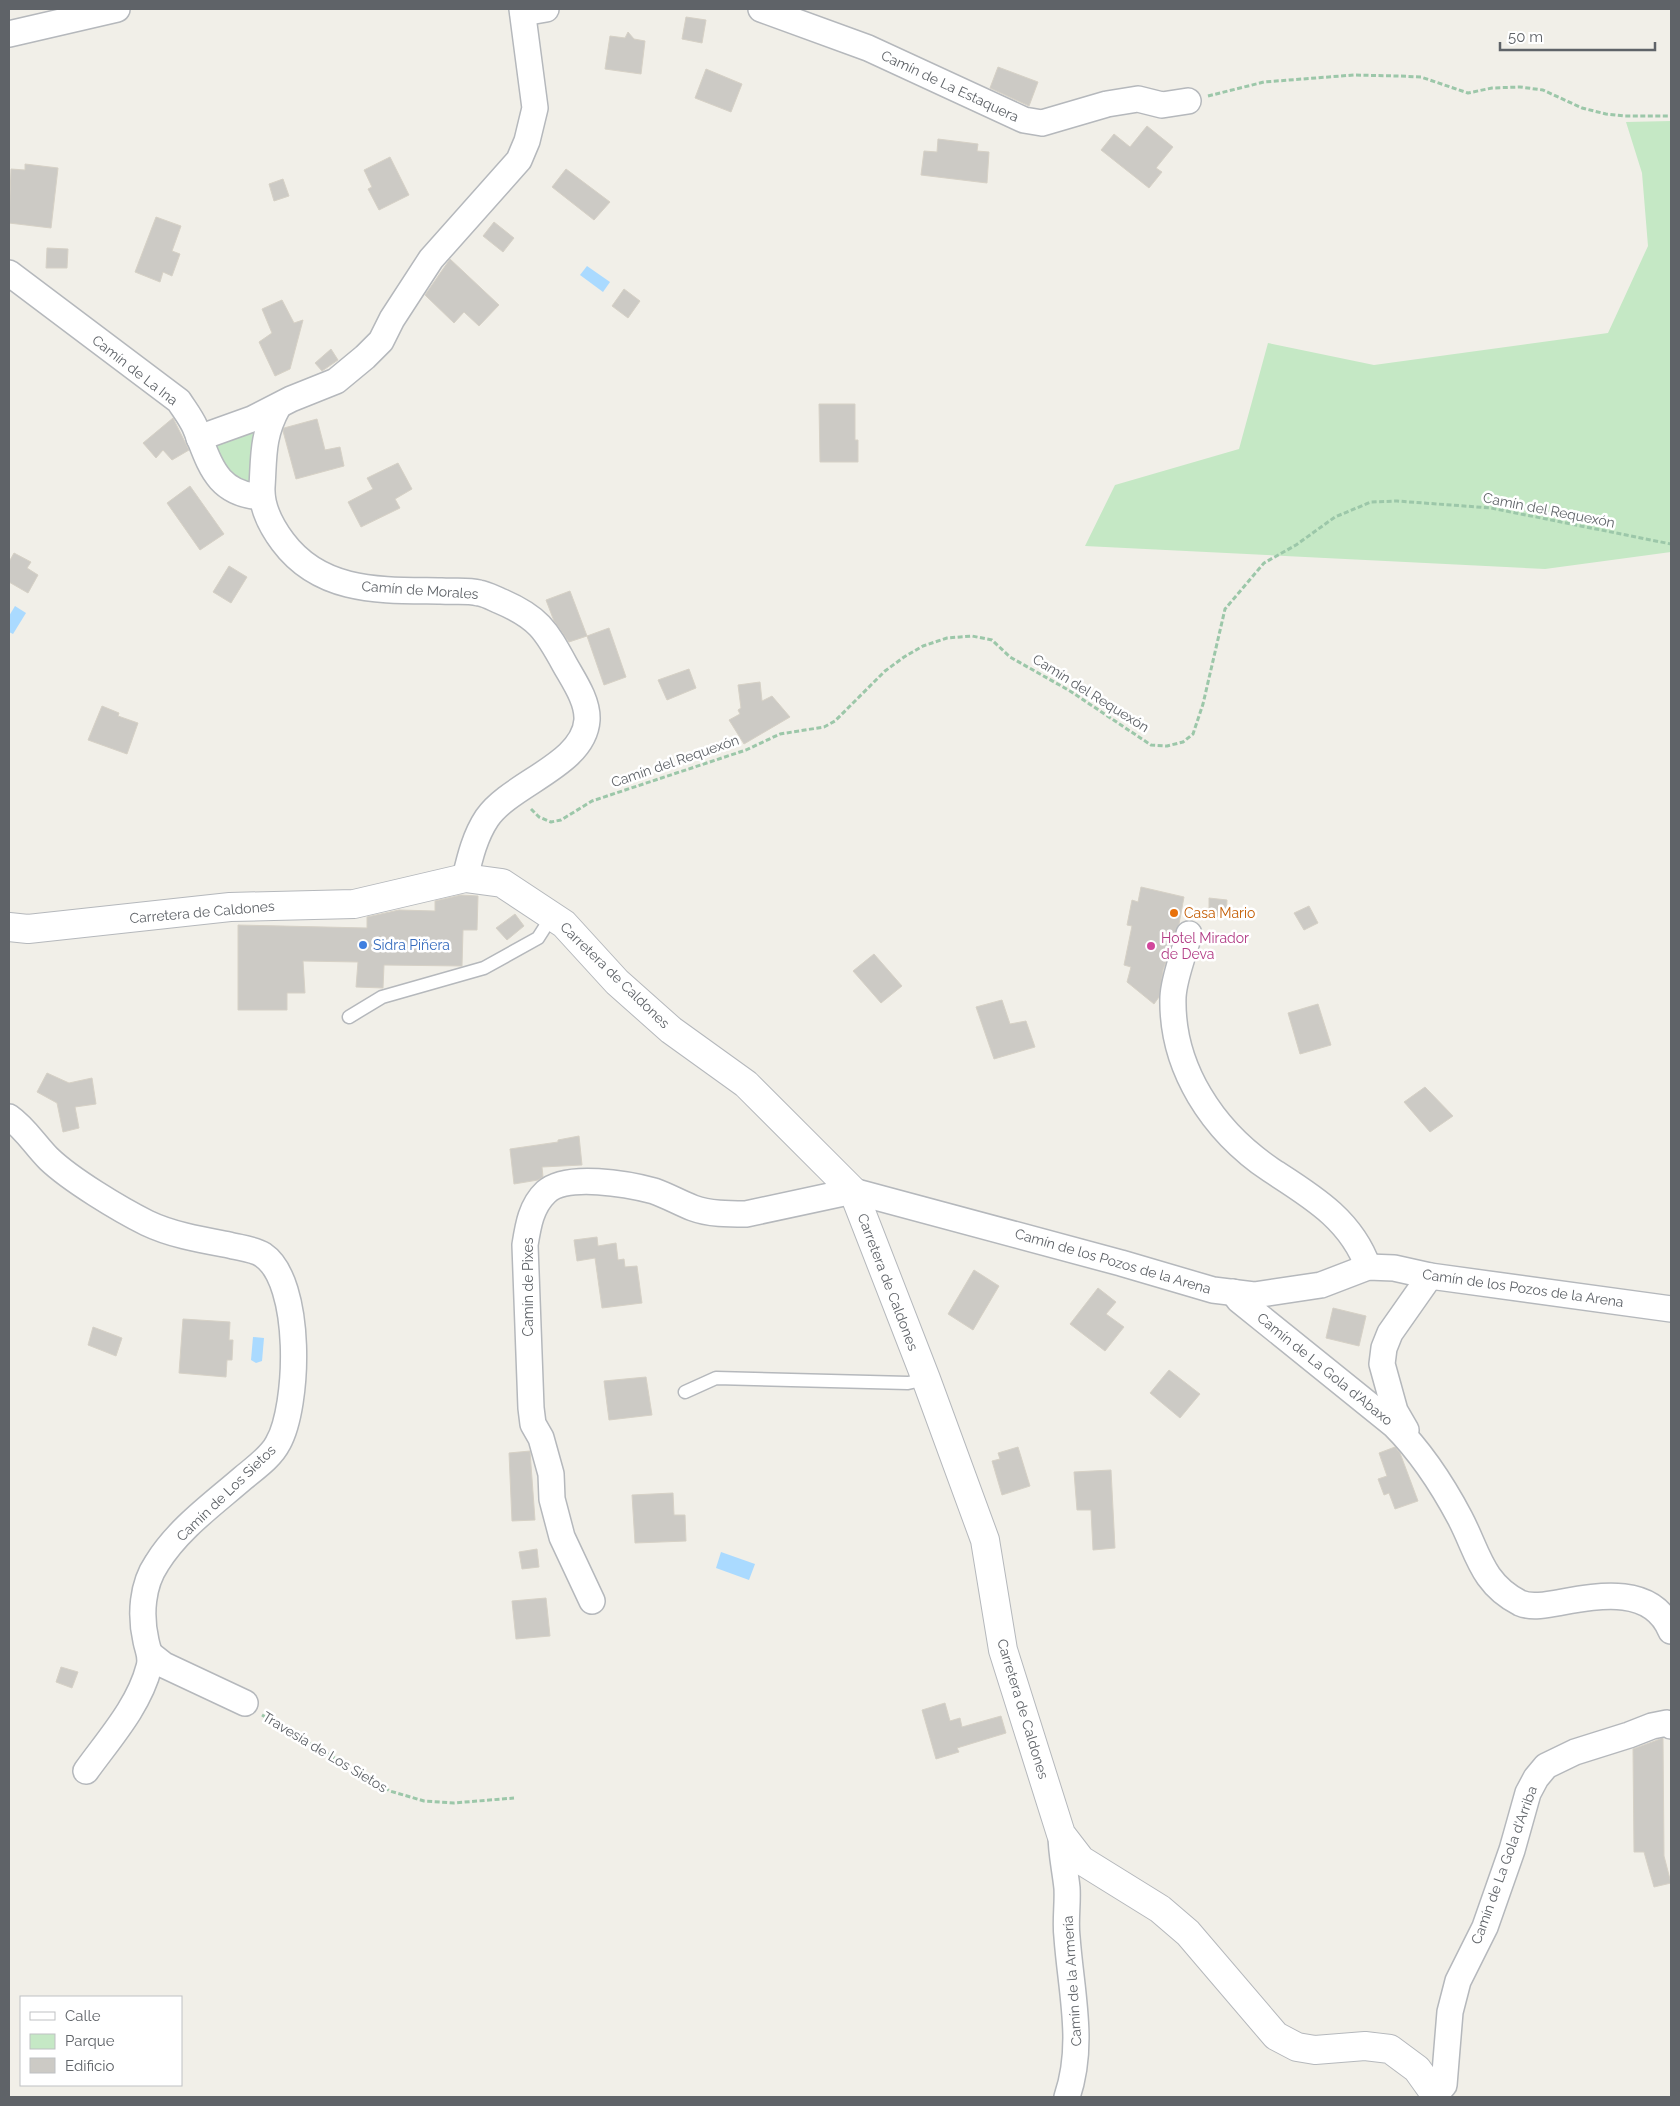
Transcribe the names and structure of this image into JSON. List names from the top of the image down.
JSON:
{
  "streets": {
    "street": [
      "Camín de La Estaquera",
      "Camín de La Ina",
      "Camín de Morales",
      "Carretera de Caldones",
      "Camín de los Pozos de la Arena",
      "Camín de Pixes",
      "Camín de La Gola d'Abaxo",
      "Camín de Los Sietos",
      "Camín de La Gola d'Arriba",
      "Camín de la Armería"
    ],
    "path": ["Camín del Requexón", "Travesía de Los Sietos"]
  },
  "crossings": [
    ["Camín de La Ina", "Camín de Morales"],
    ["Camín del Requexón", "Camín de Morales"],
    ["Camín de Morales", "Carretera de Caldones"],
    ["Carretera de Caldones", "Camín de los Pozos de la Arena"],
    ["Carretera de Caldones", "Camín de Pixes"],
    ["Carretera de Caldones", "Camín de La Gola d'Arriba"],
    ["Carretera de Caldones", "Camín de la Armería"],
    ["Camín de los Pozos de la Arena", "Camín de Pixes"],
    ["Camín de los Pozos de la Arena", "Camín de La Gola d'Abaxo"]
  ],
  "places": ["Casa Mario", "Sidra Piñera", "Hotel Mirador de Deva"],
  "legend": ["Calle", "Parque", "Edificio"],
  "scale_bar": "50 m"
}
